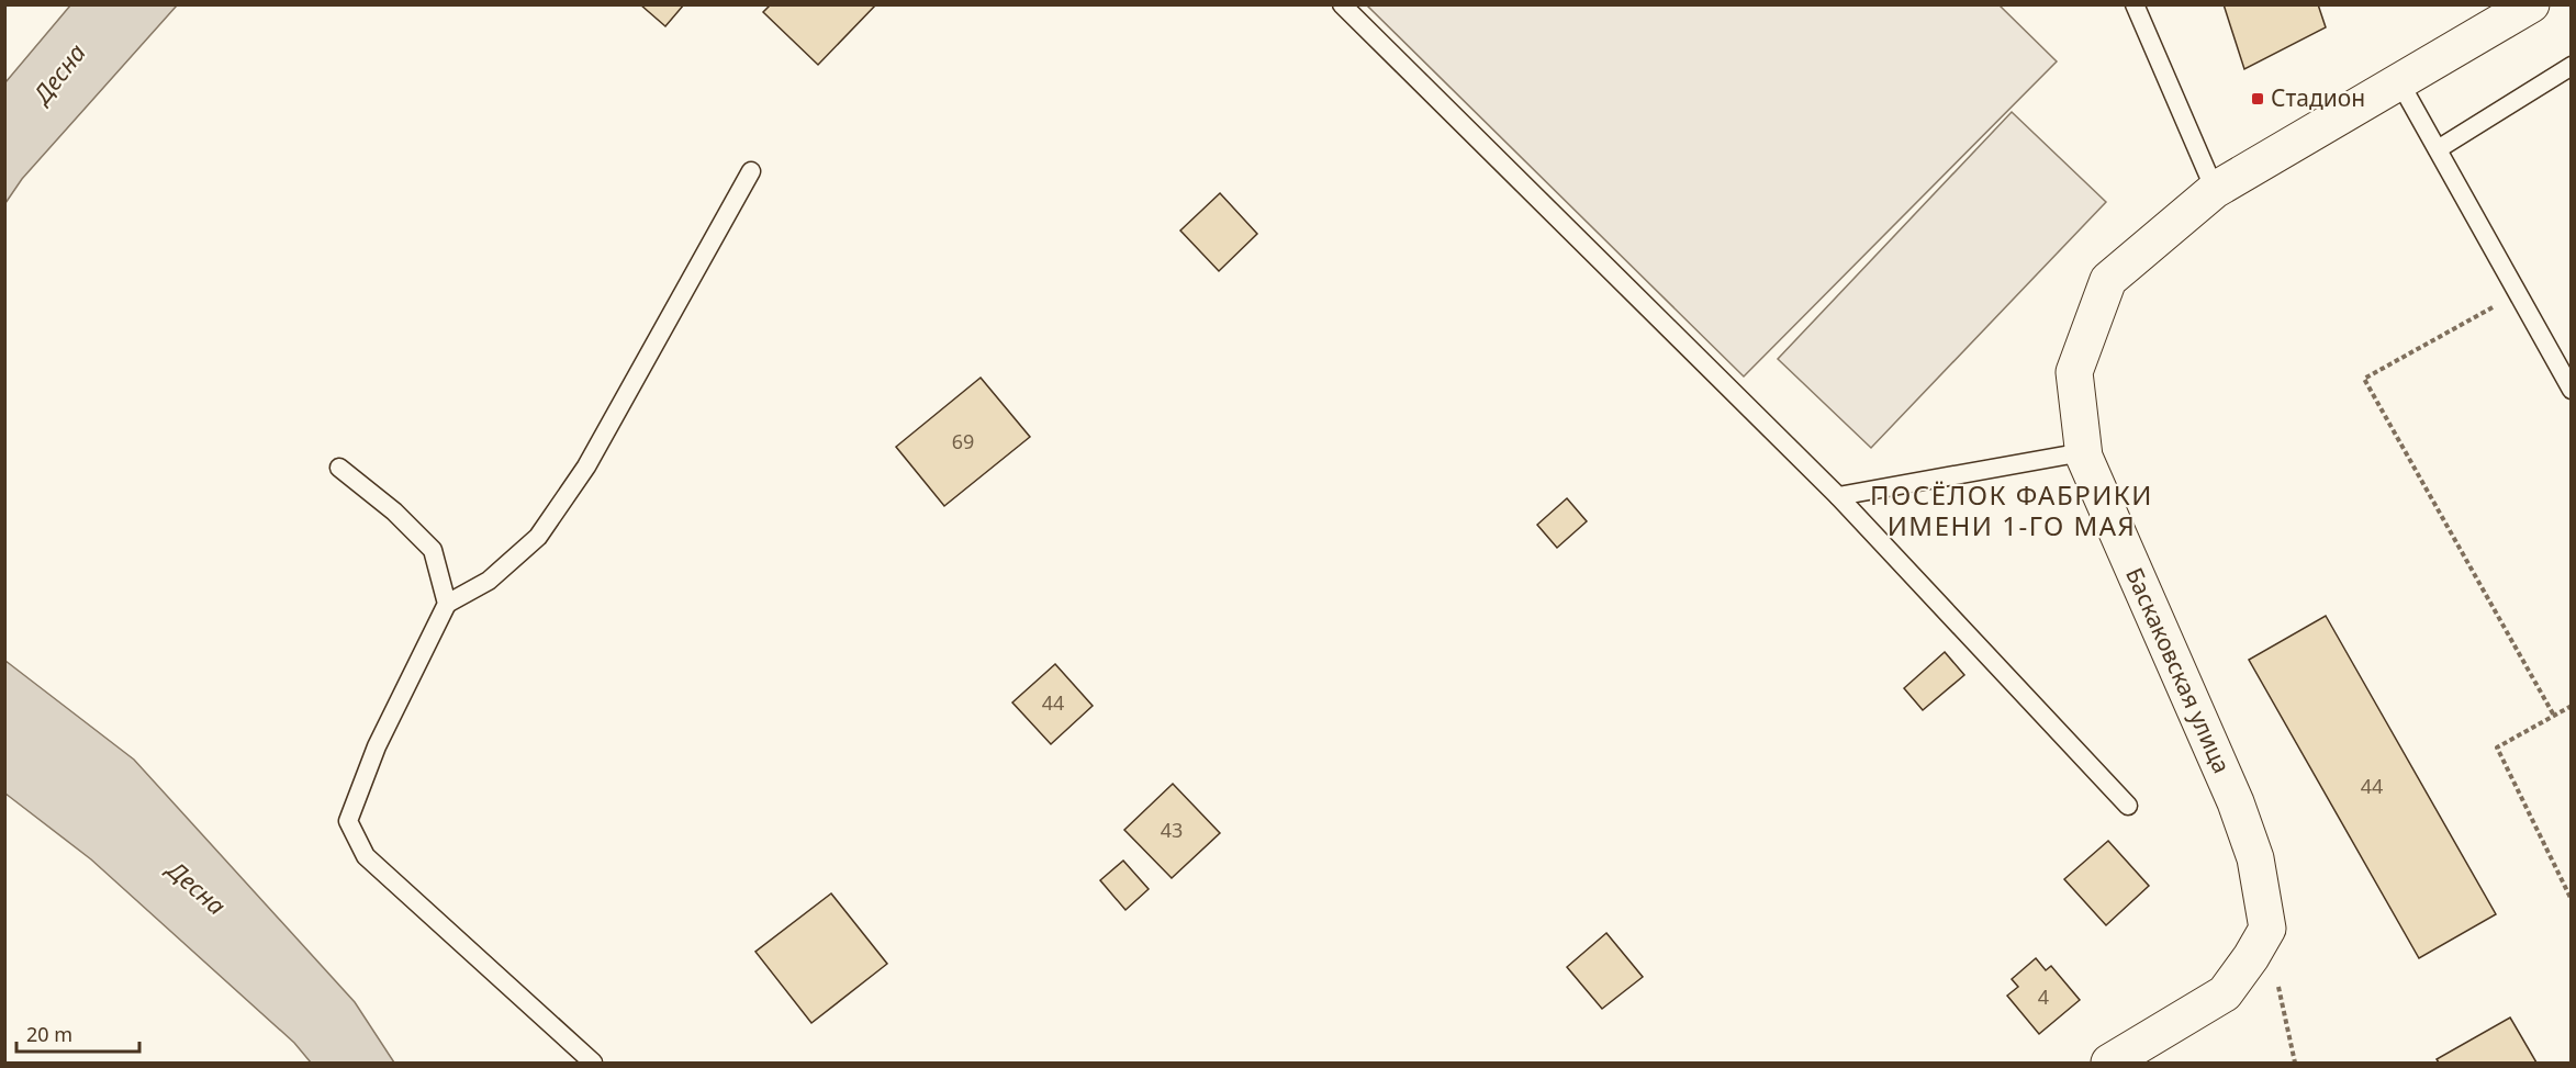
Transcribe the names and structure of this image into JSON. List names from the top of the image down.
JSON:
{
  "streets": {
    "street": ["Баскаковская улица"]
  },
  "districts": ["ПОСЁЛОК ФАБРИКИ ИМЕНИ 1-ГО МАЯ"],
  "water": ["Десна"],
  "places": {
    "transit": ["Стадион"]
  },
  "house_numbers": [
    "69",
    "44",
    "44",
    "43",
    "4"
  ],
  "scale_bar": "20 m"
}
